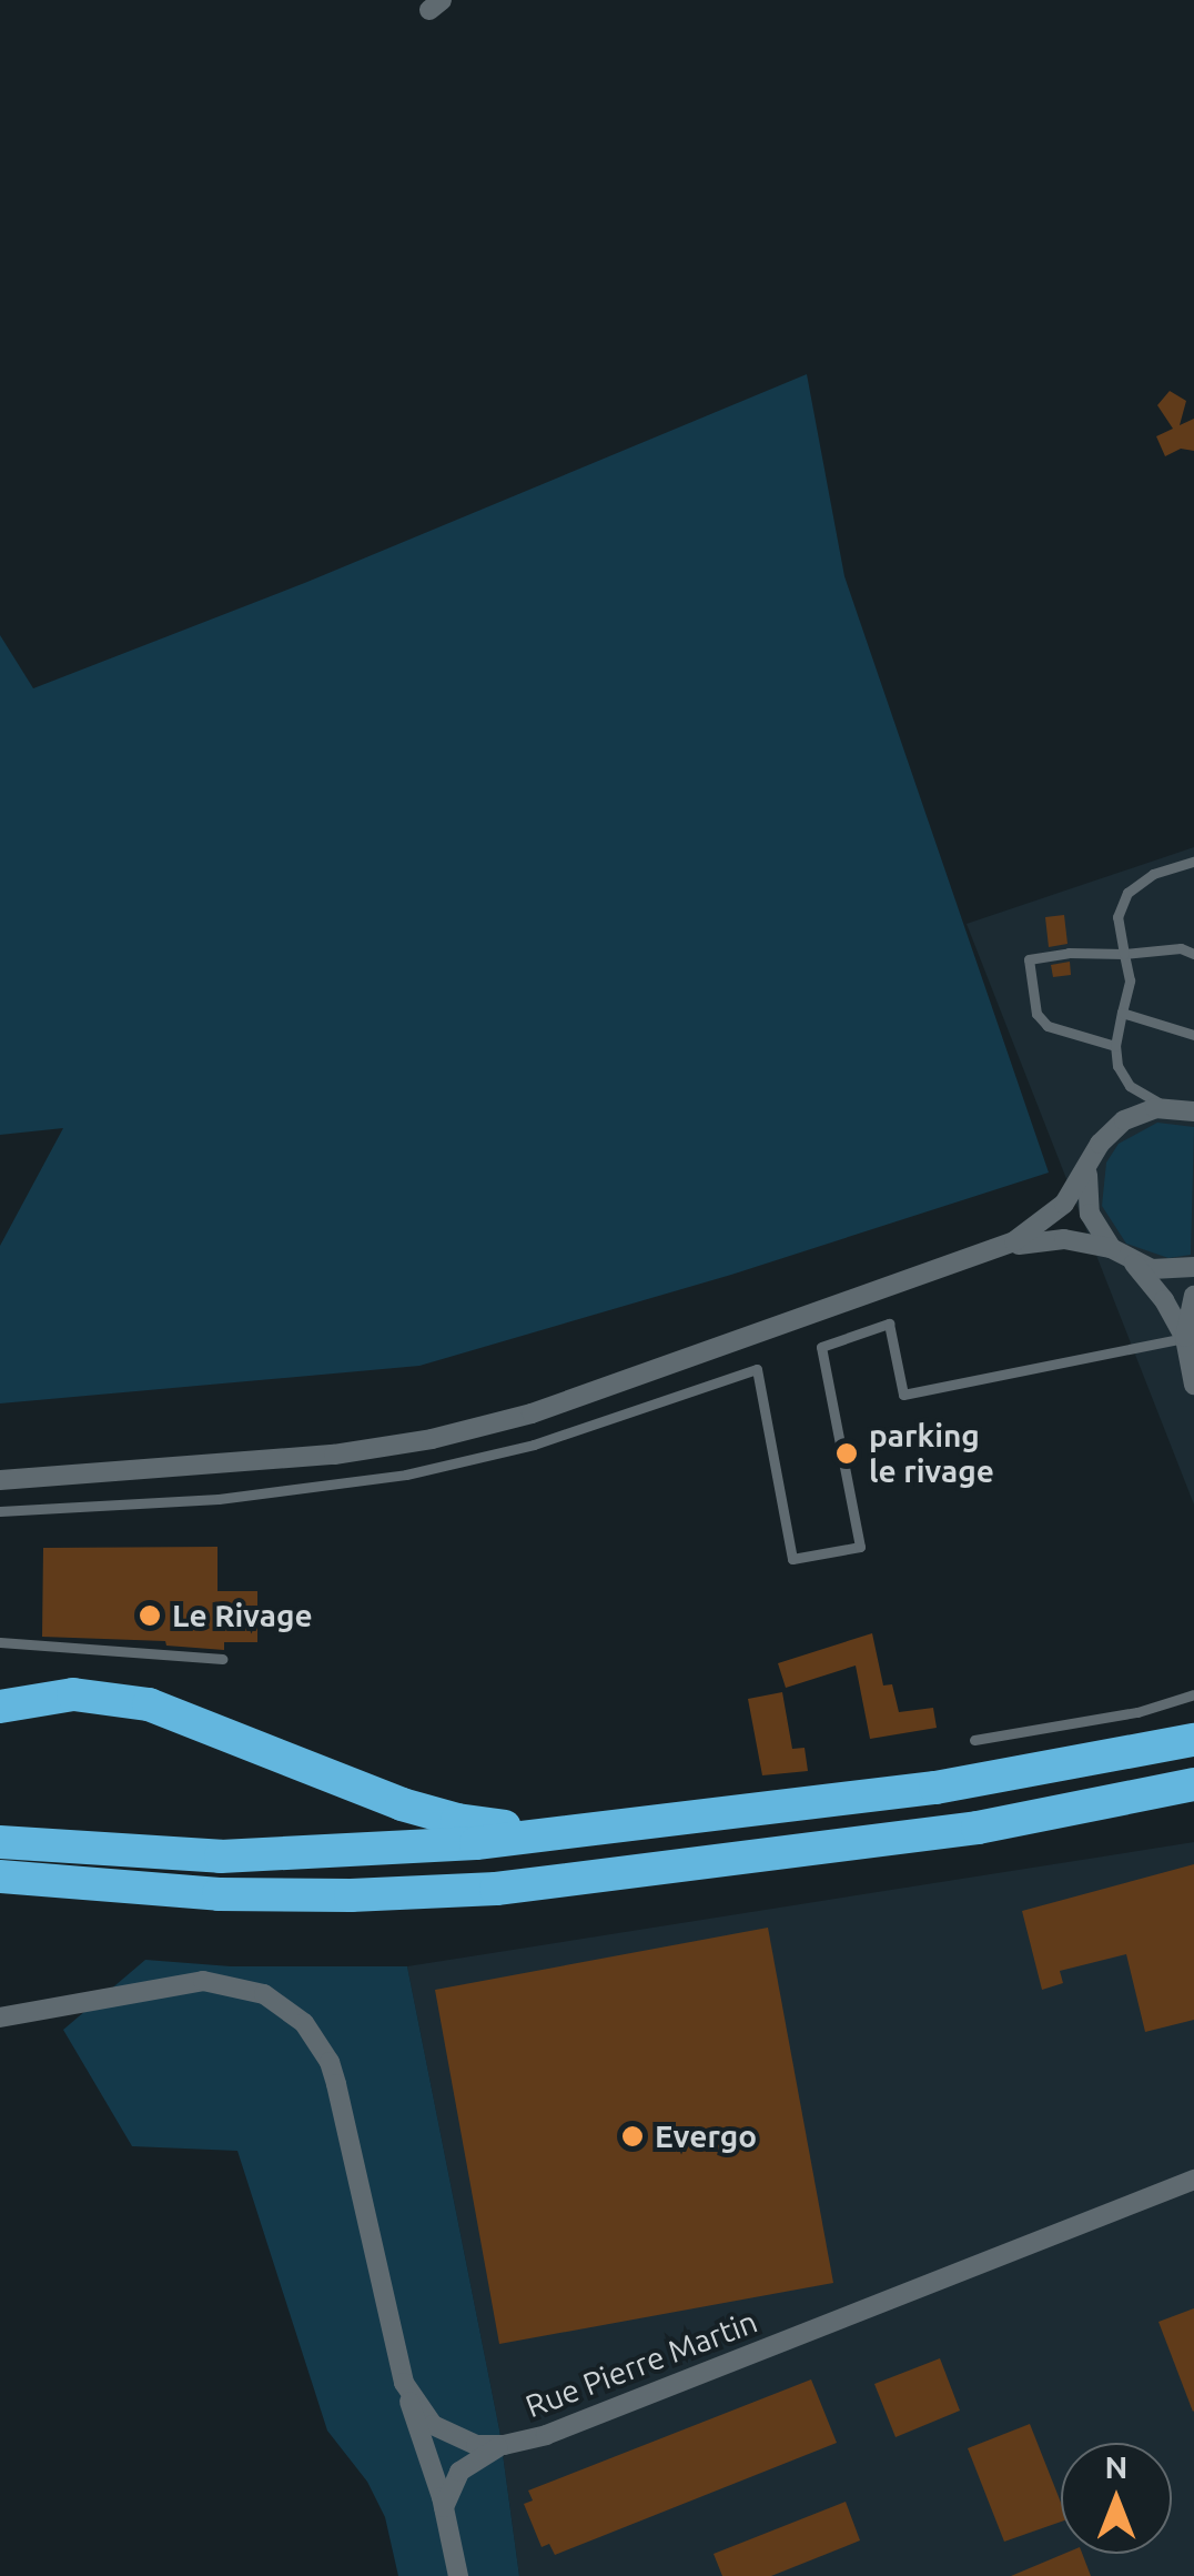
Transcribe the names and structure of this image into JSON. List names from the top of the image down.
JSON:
{
  "streets": {
    "street": ["Rue Pierre Martin"]
  },
  "places": ["parking le rivage", "Le Rivage", "Evergo"],
  "north": "top"
}
